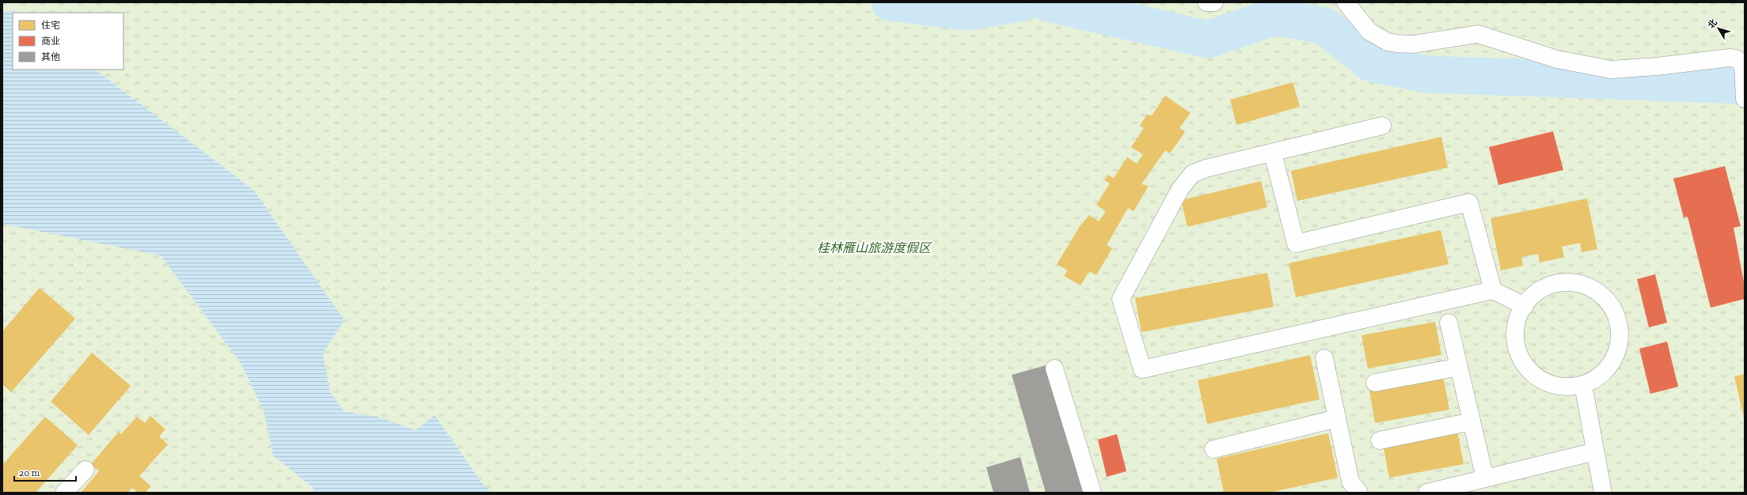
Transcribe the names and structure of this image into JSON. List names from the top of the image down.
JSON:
{
  "parks": ["桂林雁山旅游度假区"],
  "legend": ["住宅", "商业", "其他"],
  "scale_bar": "20 m",
  "north": "top left"
}
